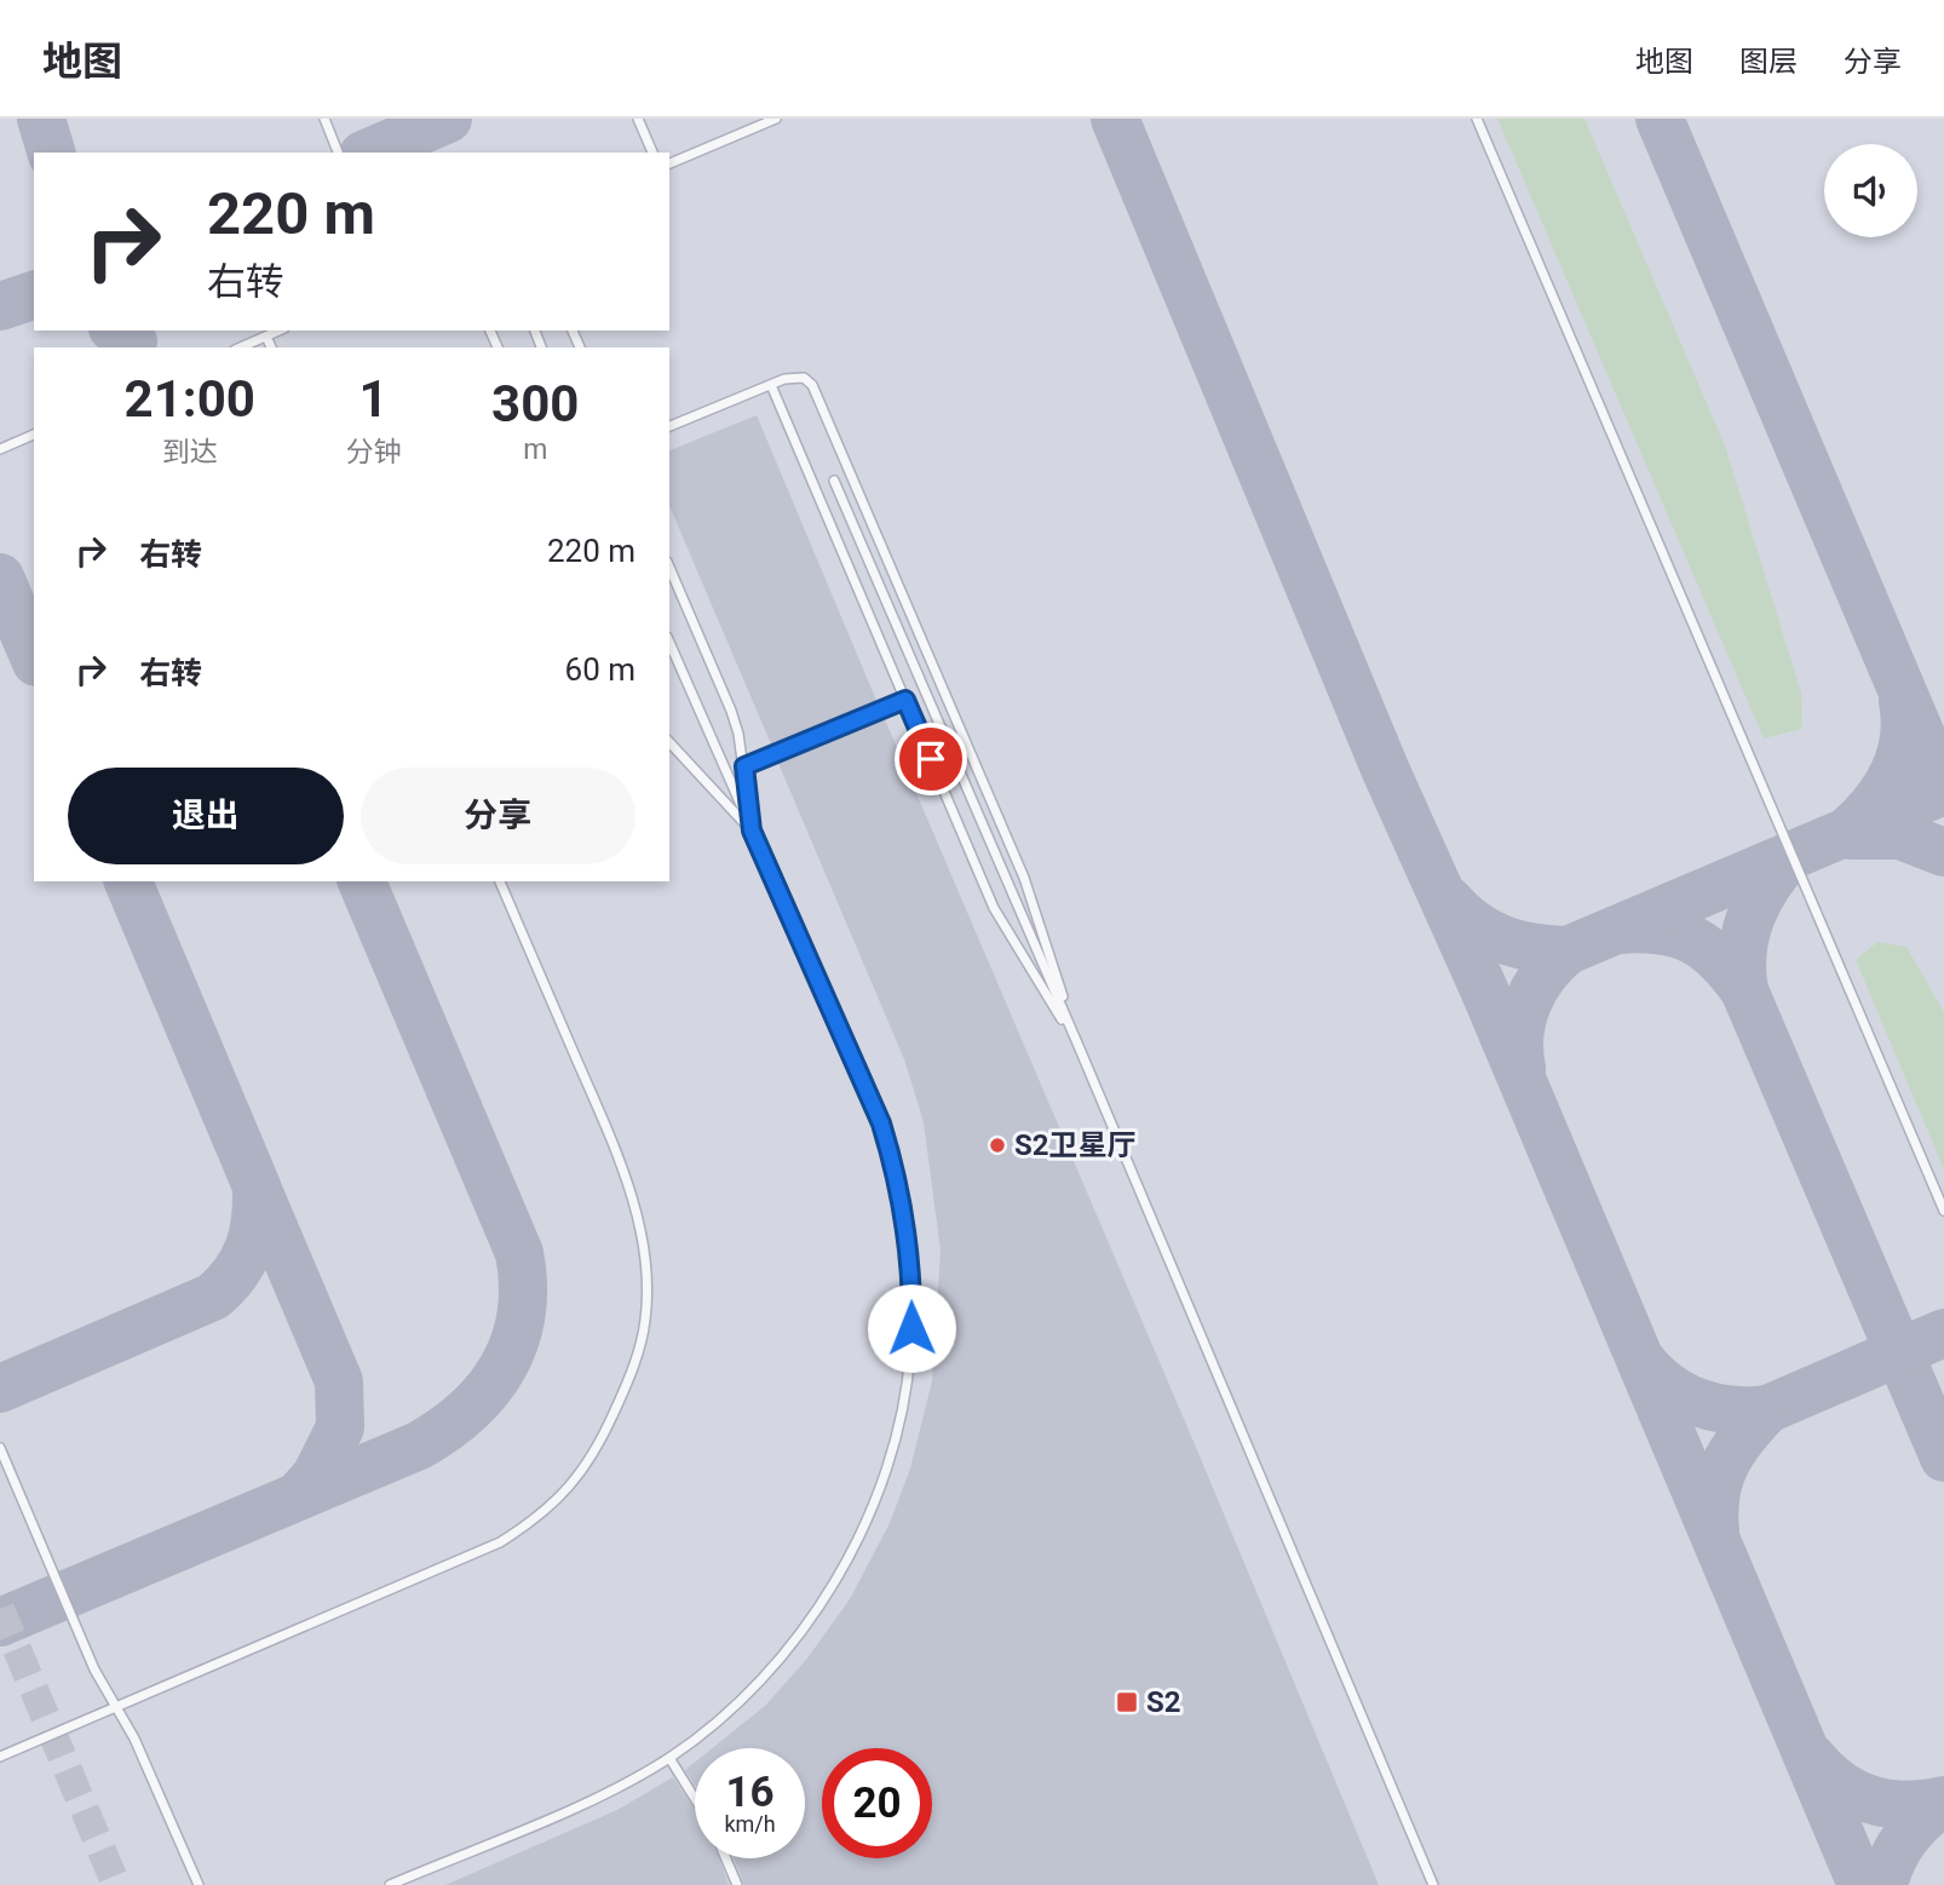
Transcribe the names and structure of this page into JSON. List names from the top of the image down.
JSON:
{
  "places": {
    "other": ["S2卫星厅"],
    "transit": ["S2"]
  },
  "page": {
    "header": "地图",
    "nav": ["地图", "图层", "分享"],
    "turn": ["220 m", "右转"],
    "eta": [
      "21:00",
      "到达",
      "1",
      "分钟",
      "300",
      "m"
    ],
    "list": [
      {
        "name": "右转",
        "value": "220 m"
      },
      {
        "name": "右转",
        "value": "60 m"
      }
    ],
    "buttons": ["退出", "分享"],
    "speed": "16 km/h",
    "limit": "20"
  }
}
